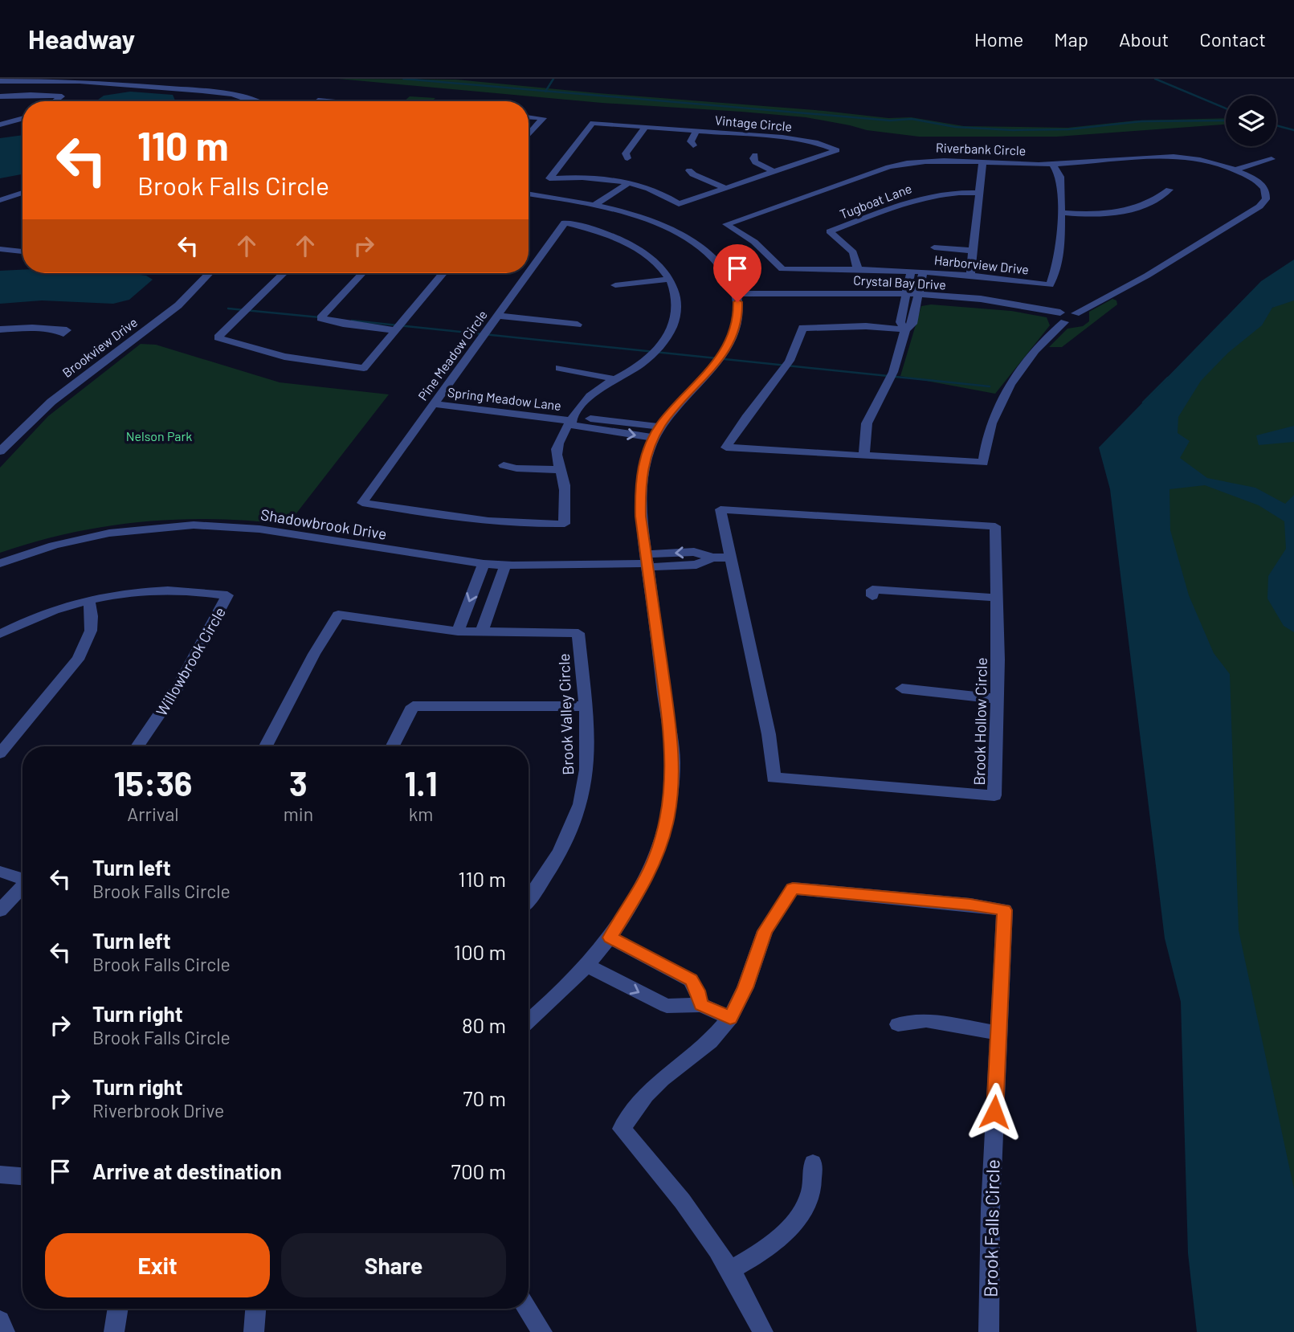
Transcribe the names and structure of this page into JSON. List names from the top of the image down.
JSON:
{
  "streets": {
    "street": [
      "Vintage Circle",
      "Riverbank Circle",
      "Tugboat Lane",
      "Harborview Drive",
      "Crystal Bay Drive",
      "Brookview Drive",
      "Pine Meadow Circle",
      "Spring Meadow Lane",
      "Shadowbrook Drive",
      "Willowbrook Circle",
      "Brook Valley Circle",
      "Brook Hollow Circle",
      "Brook Falls Circle"
    ]
  },
  "crossings": [
    ["Riverbank Circle", "Tugboat Lane"],
    ["Riverbank Circle", "Harborview Drive"],
    ["Riverbank Circle", "Crystal Bay Drive"],
    ["Pine Meadow Circle", "Spring Meadow Lane"]
  ],
  "parks": ["Nelson Park"],
  "page": {
    "header": "Headway",
    "nav": [
      "Home",
      "Map",
      "About",
      "Contact"
    ],
    "turn": ["110 m", "Brook Falls Circle"],
    "eta": [
      "15:36",
      "Arrival",
      "3",
      "min",
      "1.1",
      "km"
    ],
    "list": [
      {
        "name": "Turn left",
        "note": "Brook Falls Circle",
        "value": "110 m"
      },
      {
        "name": "Turn left",
        "note": "Brook Falls Circle",
        "value": "100 m"
      },
      {
        "name": "Turn right",
        "note": "Brook Falls Circle",
        "value": "80 m"
      },
      {
        "name": "Turn right",
        "note": "Riverbrook Drive",
        "value": "70 m"
      },
      {
        "name": "Arrive at destination",
        "value": "700 m"
      }
    ],
    "buttons": ["Exit", "Share"]
  }
}
